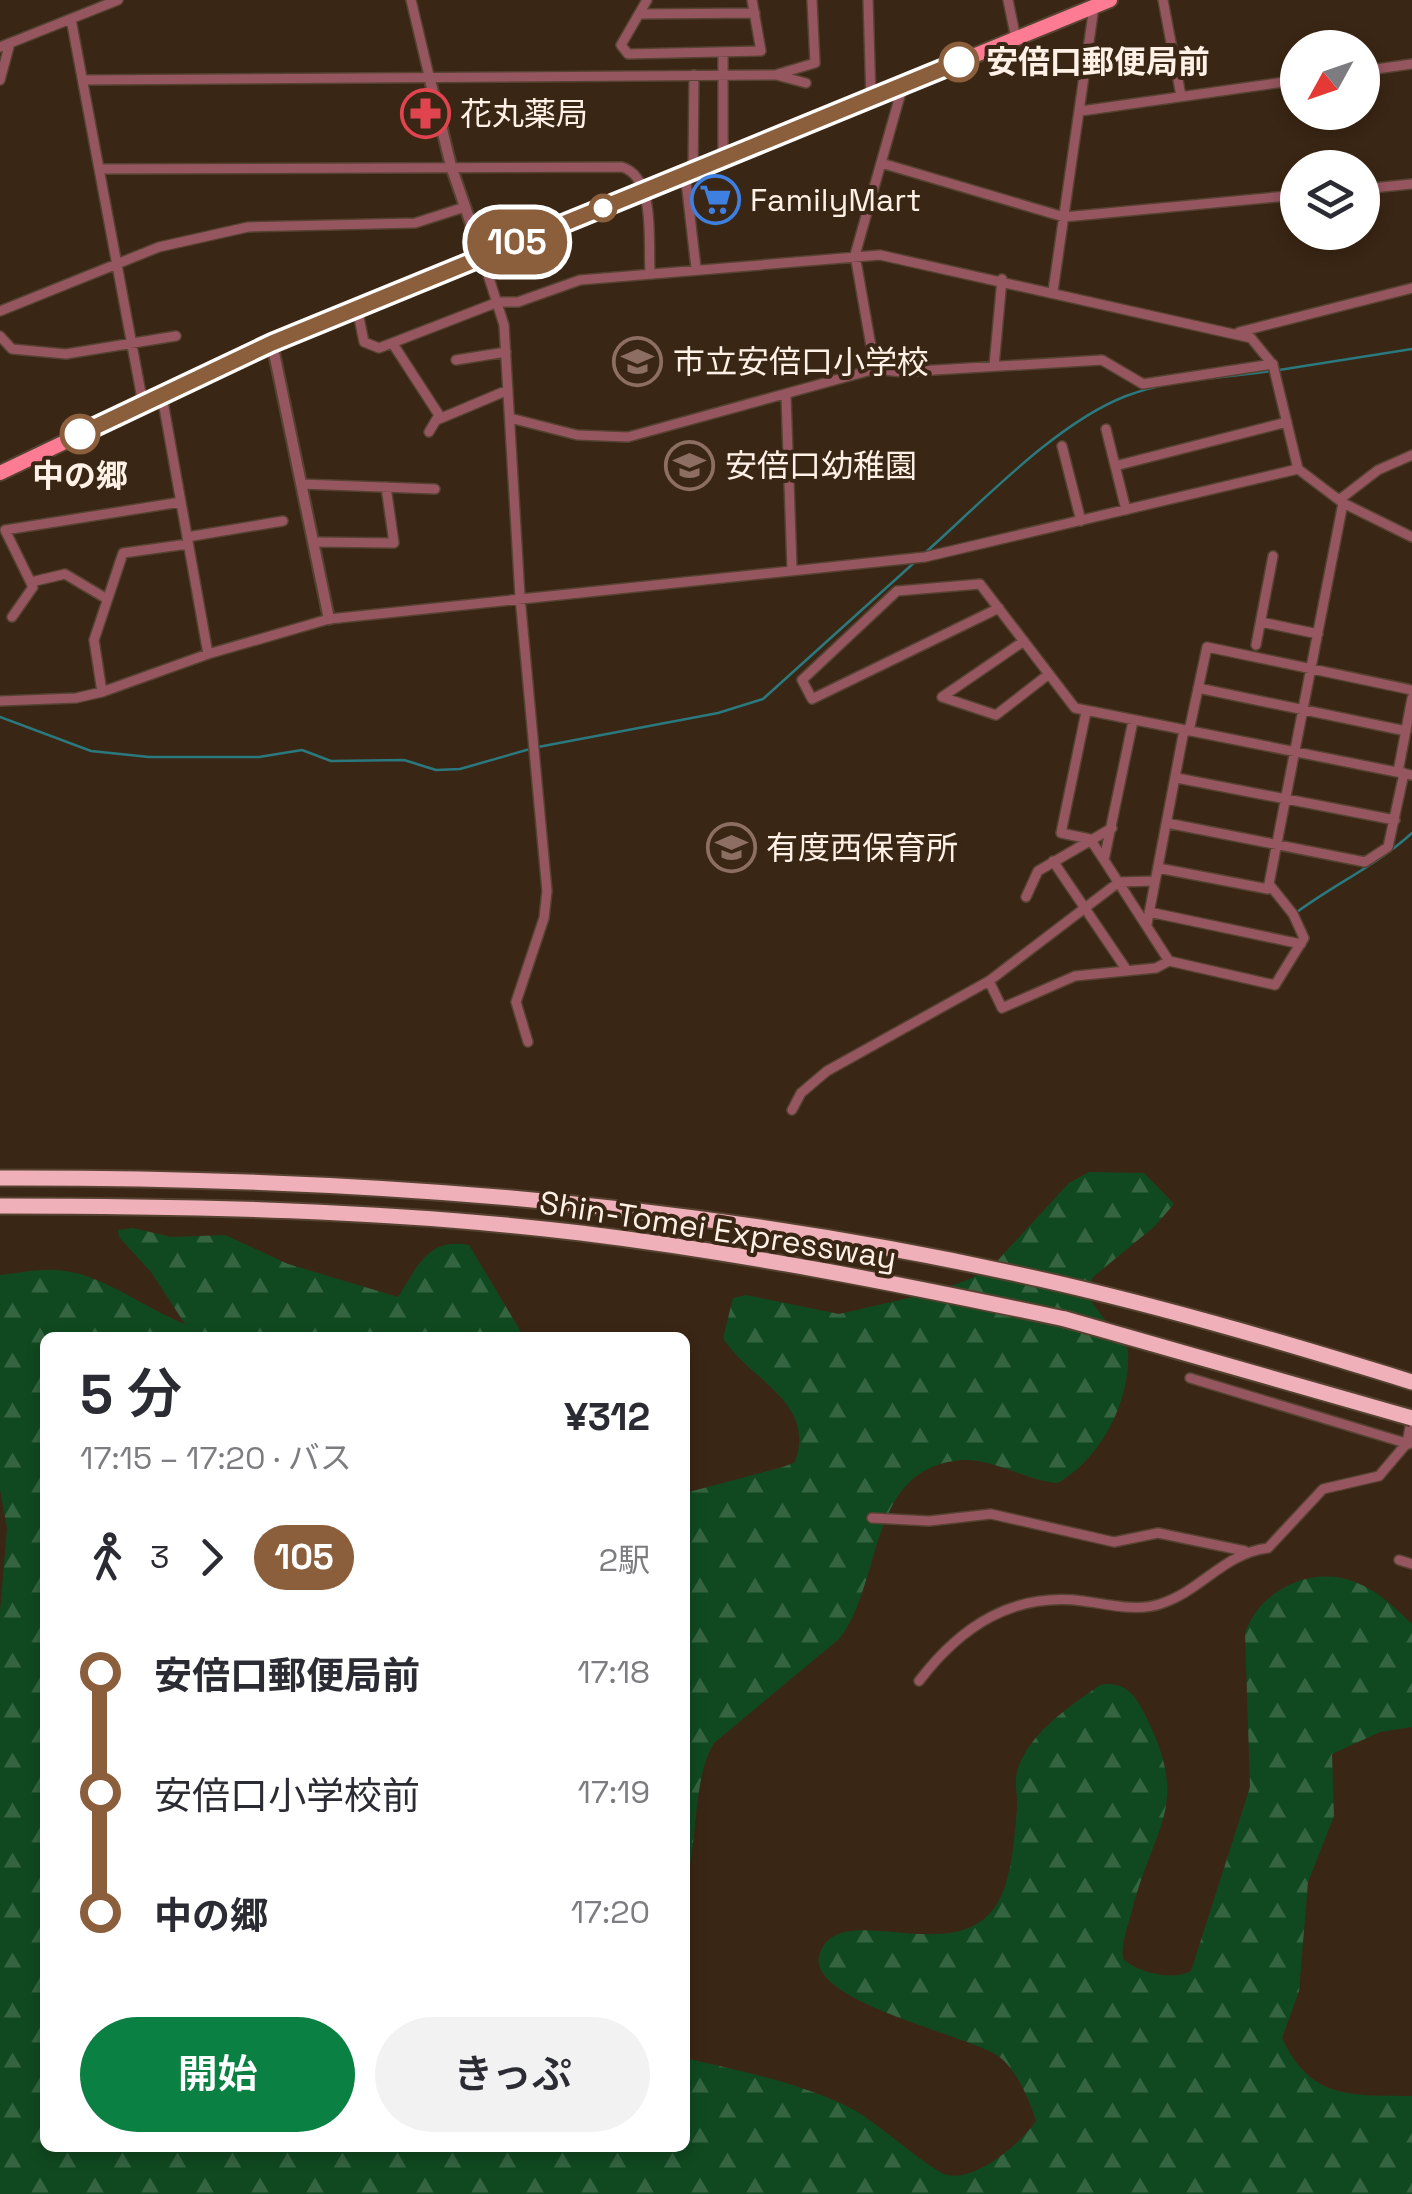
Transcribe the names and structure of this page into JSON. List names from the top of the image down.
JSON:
{
  "streets": {
    "highway": ["Shin-Tomei Expressway"]
  },
  "places": {
    "other": ["安倍口郵便局前", "中の郷"],
    "pharmacy": ["花丸薬局"],
    "supermarket": ["FamilyMart"],
    "school or university": ["市立安倍口小学校", "安倍口幼稚園", "有度西保育所"]
  },
  "lines": ["bus line 105"],
  "north": "bottom left",
  "page": {
    "on_map": "105",
    "heading": ["5 分", "17:15 – 17:20 · バス", "¥312"],
    "legs": ["3", "105", "2駅"],
    "list": [
      {
        "name": "安倍口郵便局前",
        "value": "17:18"
      },
      {
        "name": "安倍口小学校前",
        "value": "17:19"
      },
      {
        "name": "中の郷",
        "value": "17:20"
      }
    ],
    "buttons": ["開始", "きっぷ"]
  }
}
